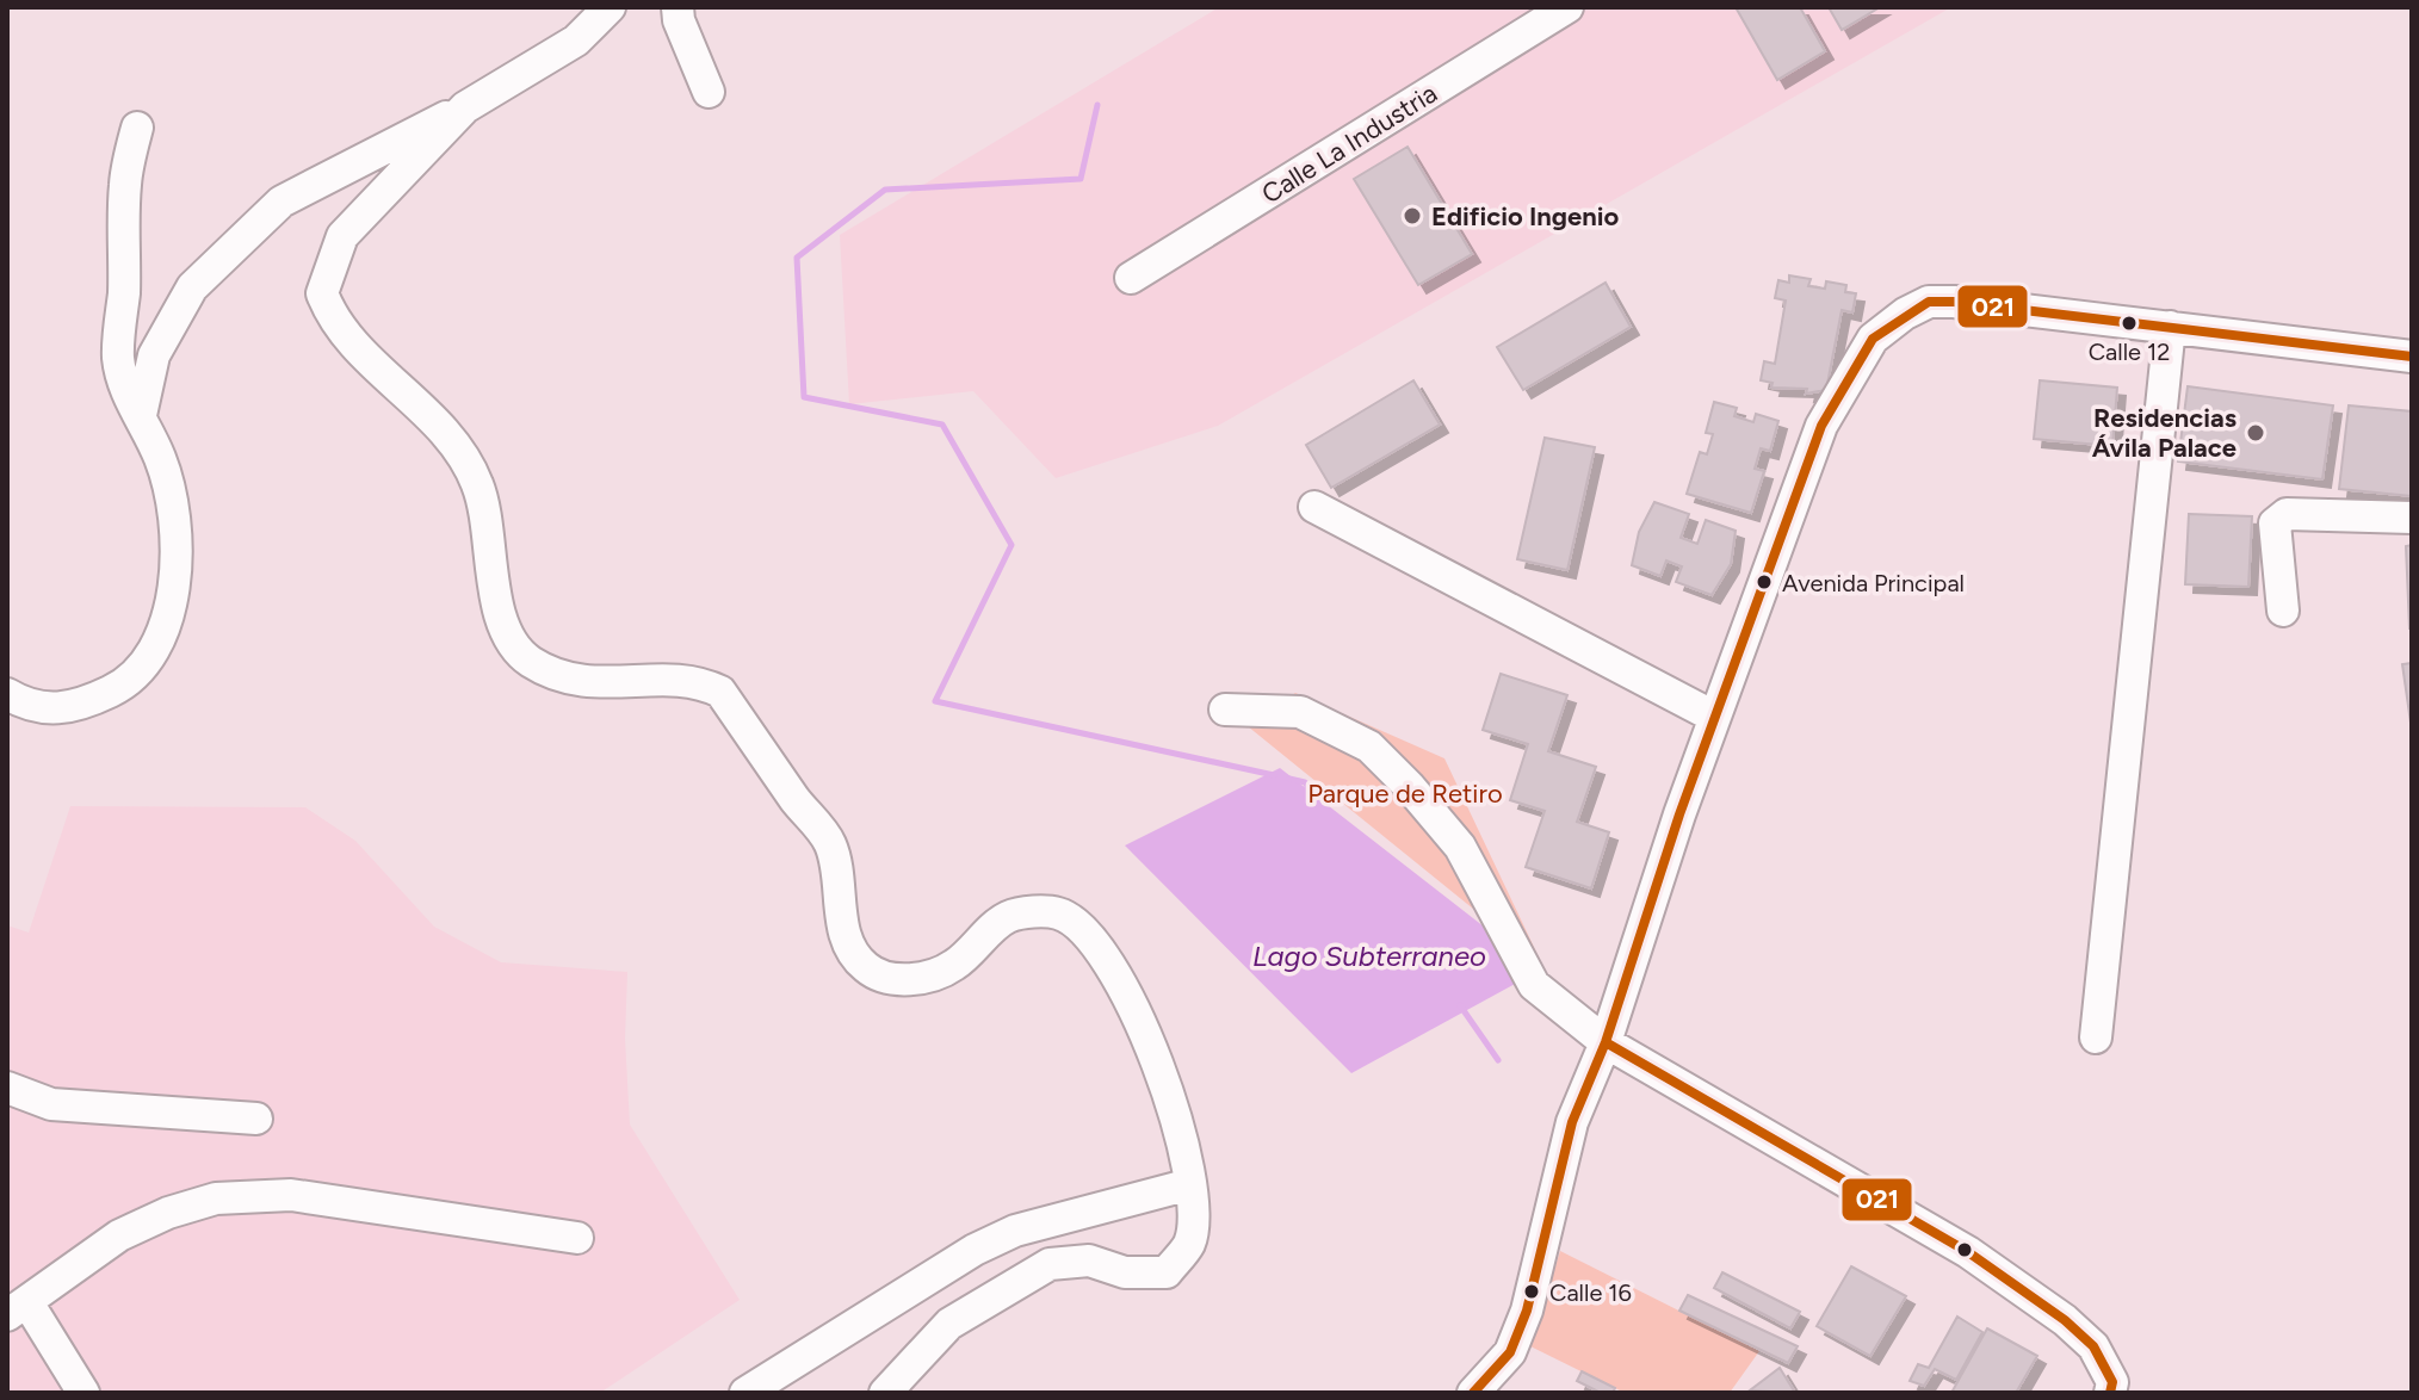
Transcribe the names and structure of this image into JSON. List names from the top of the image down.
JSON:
{
  "streets": {
    "street": ["Calle La Industria"]
  },
  "water": ["Lago Subterraneo"],
  "parks": ["Parque de Retiro"],
  "places": [
    "Edificio Ingenio",
    "Calle 12",
    "Residencias Ávila Palace",
    "Avenida Principal",
    "Calle 16"
  ],
  "lines": ["transit line 021"]
}
